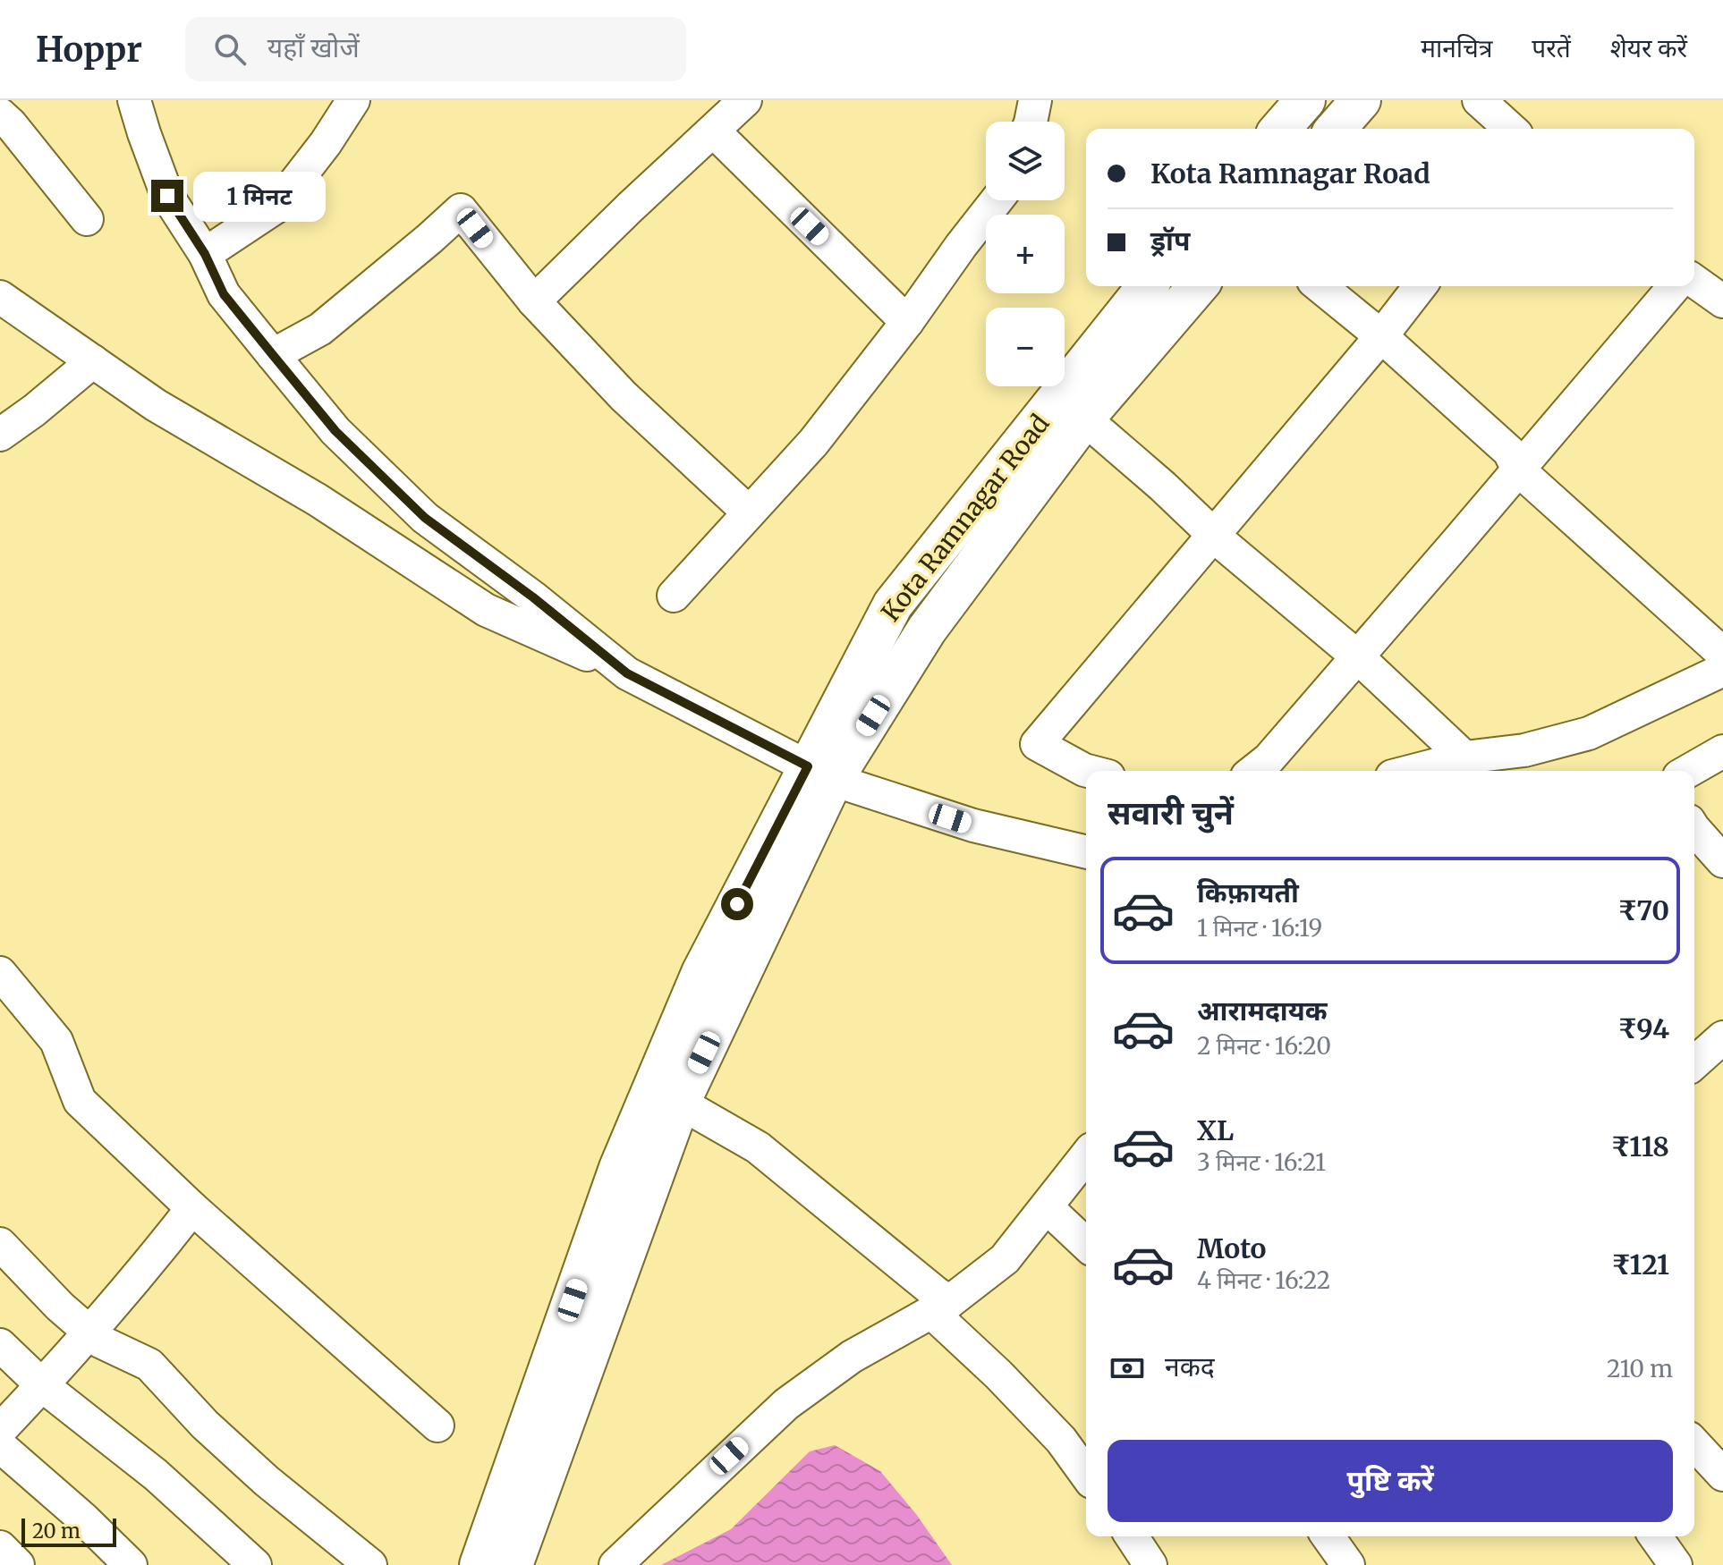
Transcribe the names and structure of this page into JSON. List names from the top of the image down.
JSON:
{
  "streets": {
    "street": ["Kota Ramnagar Road"]
  },
  "scale_bar": "20 m",
  "page": {
    "header": "Hoppr",
    "search": "यहाँ खोजें",
    "nav": ["मानचित्र", "परतें", "शेयर करें"],
    "map_buttons": ["+", "−"],
    "banner": ["Kota Ramnagar Road", "ड्रॉप"],
    "bubble": "1 मिनट",
    "heading": "सवारी चुनें",
    "list": [
      {
        "name": "किफ़ायती",
        "note": "1 मिनट · 16:19",
        "value": "₹70"
      },
      {
        "name": "आरामदायक",
        "note": "2 मिनट · 16:20",
        "value": "₹94"
      },
      {
        "name": "XL",
        "note": "3 मिनट · 16:21",
        "value": "₹118"
      },
      {
        "name": "Moto",
        "note": "4 मिनट · 16:22",
        "value": "₹121"
      }
    ],
    "pay": ["नकद", "210 m"],
    "buttons": "पुष्टि करें",
    "scale": "20 m"
  }
}
